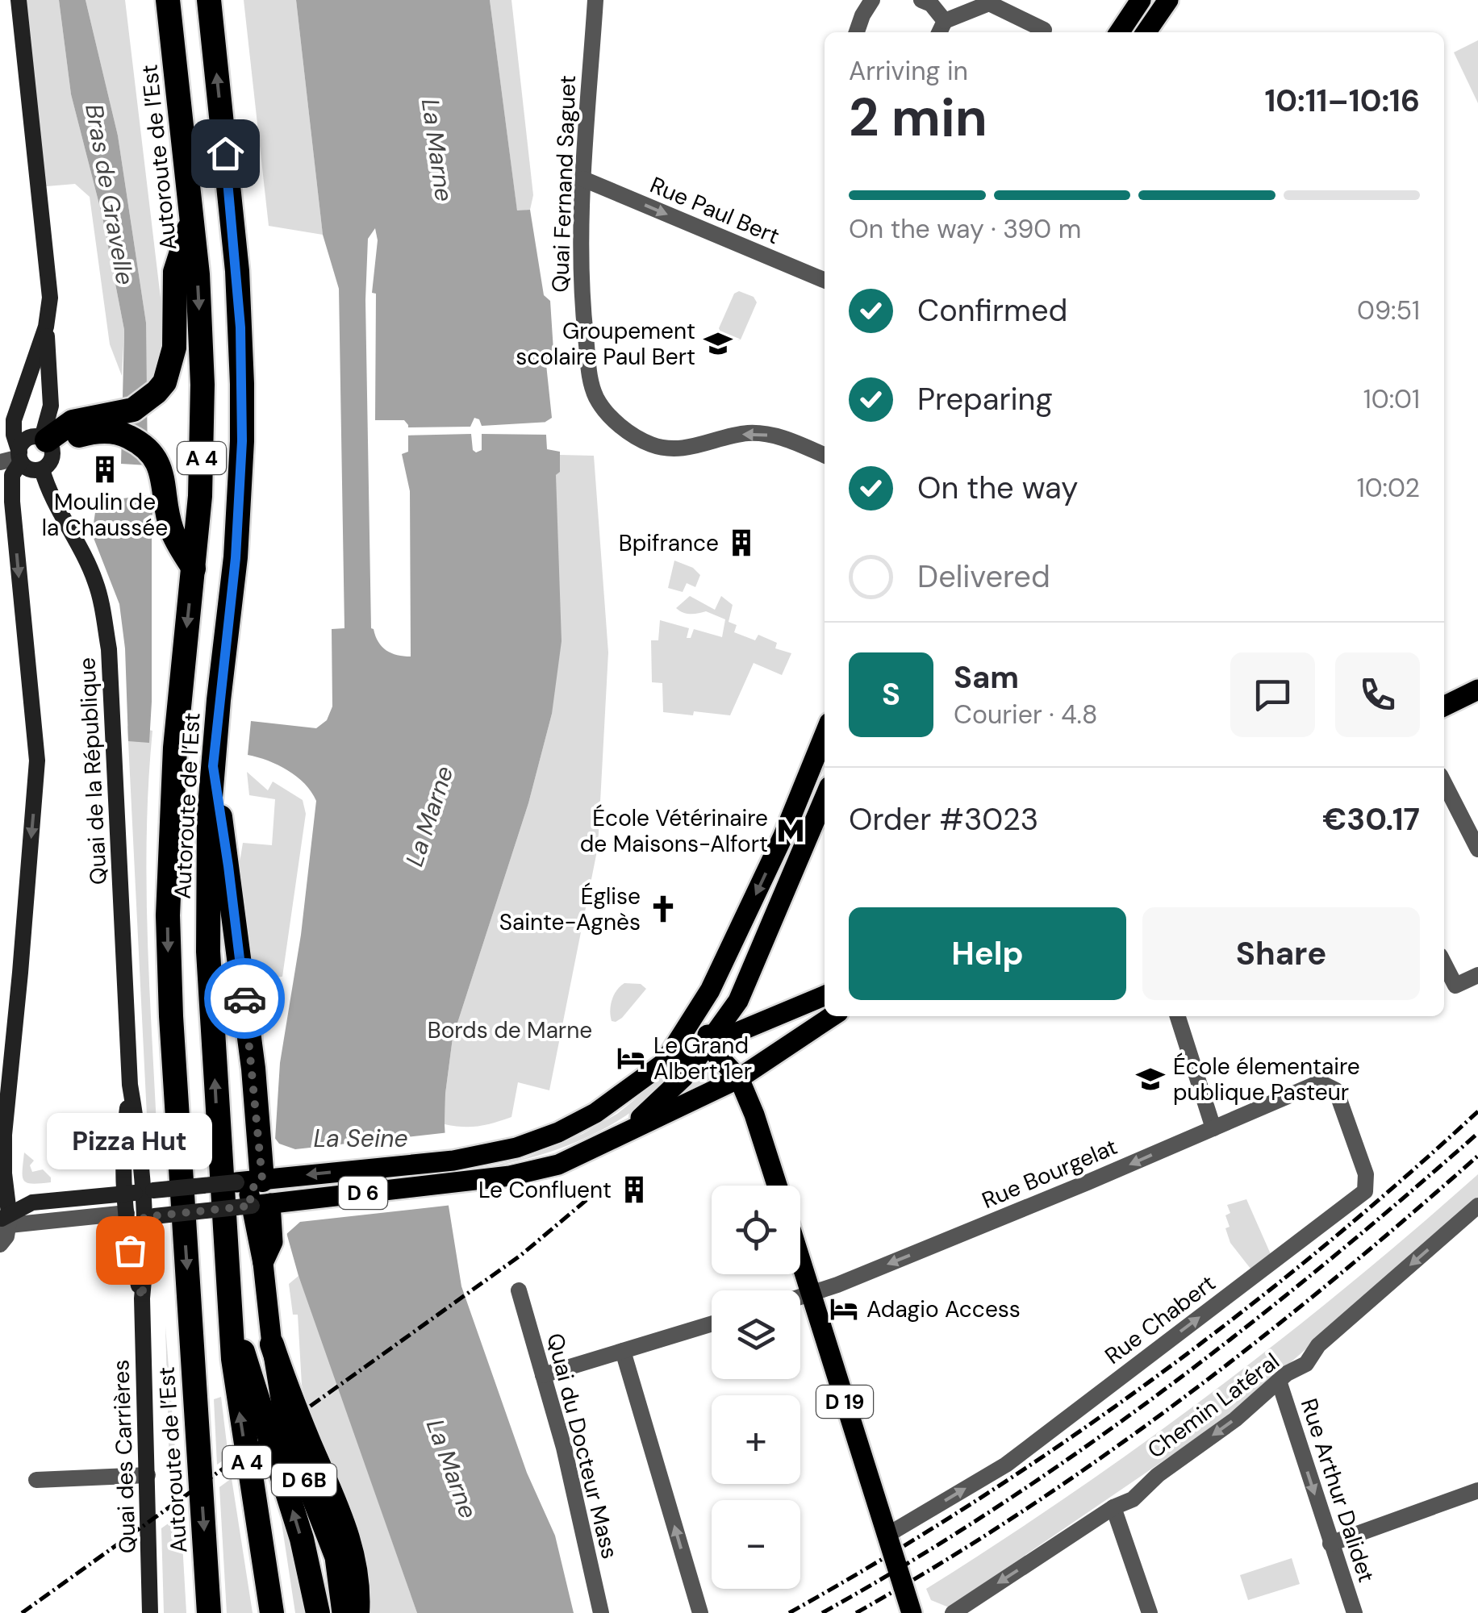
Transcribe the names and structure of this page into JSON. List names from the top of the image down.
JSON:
{
  "streets": {
    "highway": ["Autoroute de l’Est", "A 4"],
    "main road": [
      "Quai de la République",
      "D 6",
      "D 19",
      "Quai des Carrières",
      "D 6B"
    ],
    "street": [
      "Quai Fernand Saguet",
      "Rue Paul Bert",
      "Rue Bourgelat",
      "Rue Chabert",
      "Chemin Latéral",
      "Quai du Docteur Mass",
      "Rue Arthur Dalidet"
    ]
  },
  "crossings": [
    ["Quai Fernand Saguet", "Rue Paul Bert"],
    ["Quai de la République", "Quai des Carrières"],
    ["Rue Bourgelat", "Rue Chabert"],
    ["Rue Bourgelat", "D 19"],
    ["D 6", "D 6B"],
    ["Rue Chabert", "D 19"],
    ["Chemin Latéral", "Rue Arthur Dalidet"]
  ],
  "one_way": [
    "Rue Paul Bert",
    "Rue Bourgelat",
    "Rue Chabert",
    "Chemin Latéral",
    "Rue Arthur Dalidet"
  ],
  "water": ["La Marne", "Bras de Gravelle", "La Seine"],
  "parks": ["Bords de Marne"],
  "places": {
    "school or university": ["Groupement scolaire Paul Bert", "École élementaire publique Pasteur"],
    "building": ["Moulin de la Chaussée", "Bpifrance", "Le Confluent"],
    "metro station": ["École Vétérinaire de Maisons-Alfort"],
    "church": ["Église Sainte-Agnès"],
    "hotel": ["Le Grand Albert 1er", "Adagio Access"],
    "other": ["Pizza Hut"]
  },
  "page": {
    "heading": ["2 min", "Arriving in", "10:11–10:16"],
    "panel": [
      "Sam",
      "Courier · 4.8",
      "Order #3023",
      "€30.17"
    ],
    "bar": "On the way · 390 m",
    "list": [
      ["Confirmed", "09:51"],
      ["Preparing", "10:01"],
      ["On the way", "10:02"],
      "Delivered"
    ],
    "round": "S",
    "buttons": ["Help", "Share"],
    "bubble": "Pizza Hut",
    "map_buttons": ["+", "−"]
  }
}
